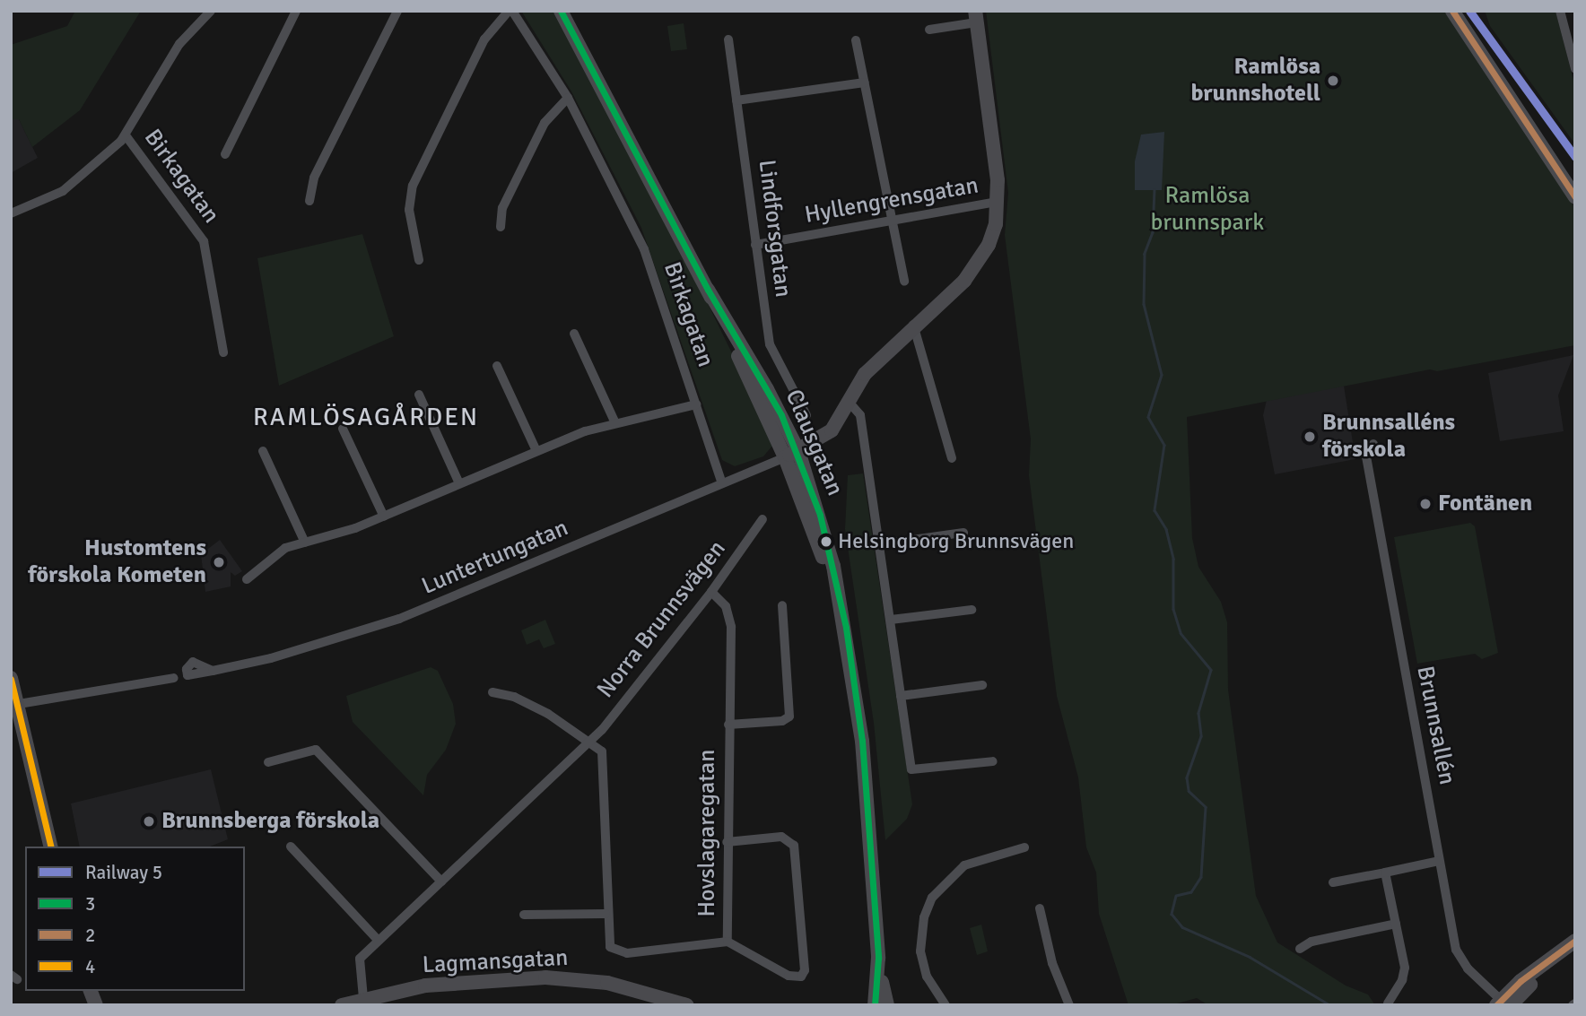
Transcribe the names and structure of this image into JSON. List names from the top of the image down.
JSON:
{
  "streets": {
    "street": [
      "Birkagatan",
      "Hyllengrensgatan",
      "Lindforsgatan",
      "Clausgatan",
      "Luntertungatan",
      "Norra Brunnsvägen",
      "Brunnsallén",
      "Hovslagaregatan",
      "Lagmansgatan"
    ]
  },
  "crossings": [
    ["Birkagatan", "Luntertungatan"],
    ["Hyllengrensgatan", "Lindforsgatan"],
    ["Clausgatan", "Luntertungatan"],
    ["Norra Brunnsvägen", "Hovslagaregatan"],
    ["Norra Brunnsvägen", "Lagmansgatan"]
  ],
  "districts": ["RAMLÖSAGÅRDEN"],
  "parks": ["Ramlösa brunnspark"],
  "places": [
    "Ramlösa brunnshotell",
    "Brunnsalléns förskola",
    "Fontänen",
    "Helsingborg Brunnsvägen",
    "Hustomtens förskola Kometen",
    "Brunnsberga förskola"
  ],
  "lines": [
    "rail line 5",
    "transit line 3",
    "transit line 2",
    "transit line 4"
  ],
  "legend": [
    "Railway 5",
    "3",
    "2",
    "4"
  ]
}
